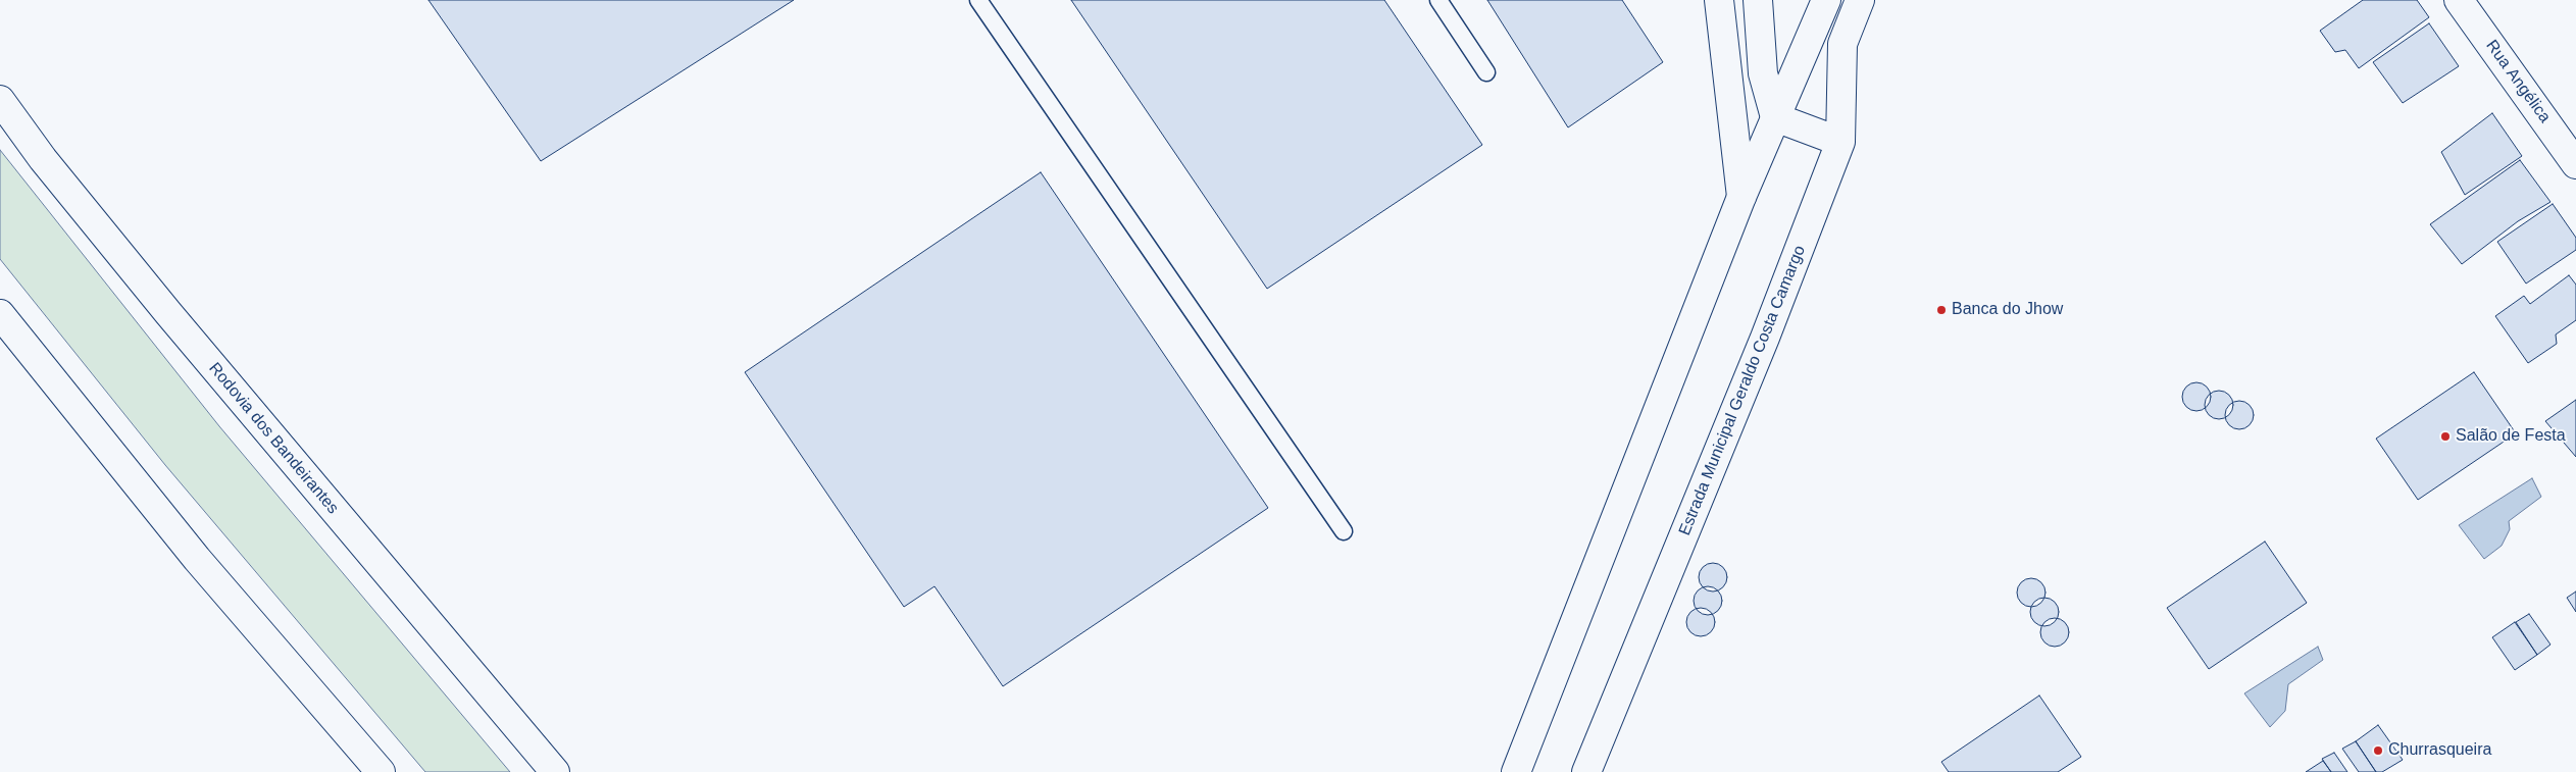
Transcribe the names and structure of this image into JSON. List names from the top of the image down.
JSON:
{
  "streets": {
    "main road": ["Rua Angélica", "Estrada Municipal Geraldo Costa Camargo", "Rodovia dos Bandeirantes"]
  },
  "places": ["Banca do Jhow", "Salão de Festa", "Churrasqueira"]
}
